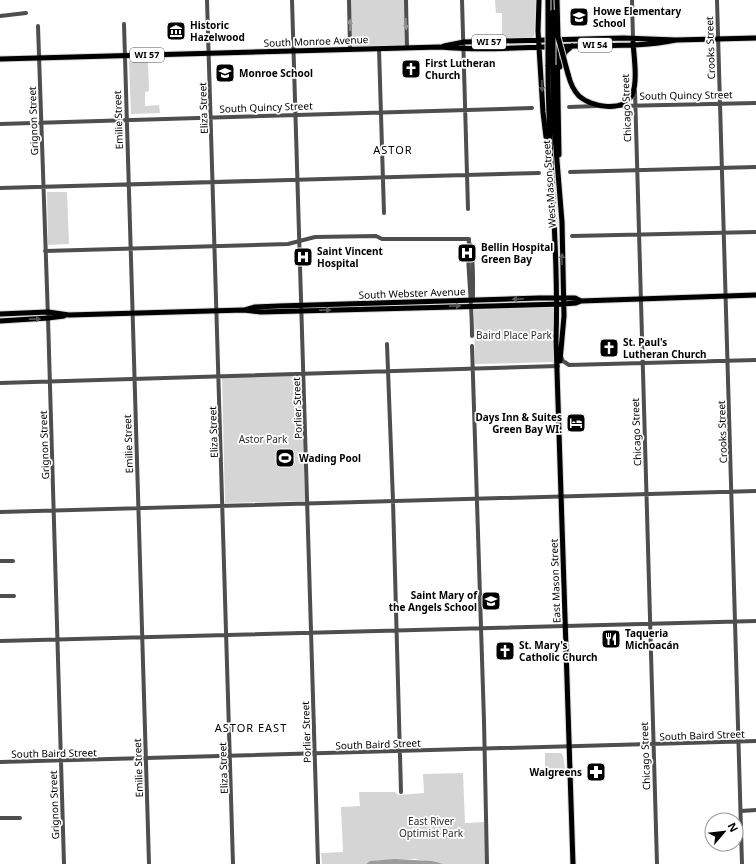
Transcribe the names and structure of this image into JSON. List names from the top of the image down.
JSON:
{
  "streets": {
    "main road": [
      "South Monroe Avenue",
      "WI 57",
      "WI 54",
      "South Quincy Street",
      "Chicago Street",
      "West Mason Street",
      "South Webster Avenue",
      "East Mason Street"
    ],
    "street": [
      "Crooks Street",
      "Eliza Street",
      "Emilie Street",
      "Grignon Street",
      "Porlier Street",
      "South Baird Street"
    ]
  },
  "crossings": [
    ["South Monroe Avenue", "Crooks Street"],
    ["South Monroe Avenue", "Eliza Street"],
    ["South Monroe Avenue", "Chicago Street"],
    ["South Monroe Avenue", "Emilie Street"],
    ["South Monroe Avenue", "Grignon Street"],
    ["South Monroe Avenue", "Porlier Street"],
    ["Crooks Street", "South Quincy Street"],
    ["Crooks Street", "South Webster Avenue"],
    ["Crooks Street", "South Baird Street"],
    ["South Quincy Street", "Eliza Street"],
    ["South Quincy Street", "Chicago Street"],
    ["South Quincy Street", "Emilie Street"],
    ["South Quincy Street", "Grignon Street"],
    ["South Quincy Street", "Porlier Street"],
    ["Eliza Street", "South Webster Avenue"],
    ["Eliza Street", "South Baird Street"],
    ["Chicago Street", "South Webster Avenue"],
    ["Chicago Street", "South Baird Street"],
    ["Emilie Street", "South Webster Avenue"],
    ["Emilie Street", "South Baird Street"],
    ["Grignon Street", "South Webster Avenue"],
    ["Grignon Street", "South Baird Street"],
    ["West Mason Street", "South Webster Avenue"],
    ["West Mason Street", "East Mason Street"],
    ["South Webster Avenue", "Porlier Street"],
    ["South Webster Avenue", "East Mason Street"],
    ["Porlier Street", "South Baird Street"],
    ["East Mason Street", "South Baird Street"]
  ],
  "districts": ["ASTOR", "ASTOR EAST"],
  "parks": ["Baird Place Park", "Astor Park", "East River Optimist Park"],
  "places": {
    "school or university": ["Howe Elementary School", "Monroe School", "Saint Mary of the Angels School"],
    "museum": ["Historic Hazelwood"],
    "church": ["First Lutheran Church", "St. Paul's Lutheran Church", "St. Mary's Catholic Church"],
    "hospital": ["Bellin Hospital Green Bay", "Saint Vincent Hospital"],
    "hotel": ["Days Inn & Suites Green Bay WI."],
    "sports": ["Wading Pool"],
    "restaurant": ["Taqueria Michoacán"],
    "pharmacy": ["Walgreens"]
  },
  "north": "top right"
}
